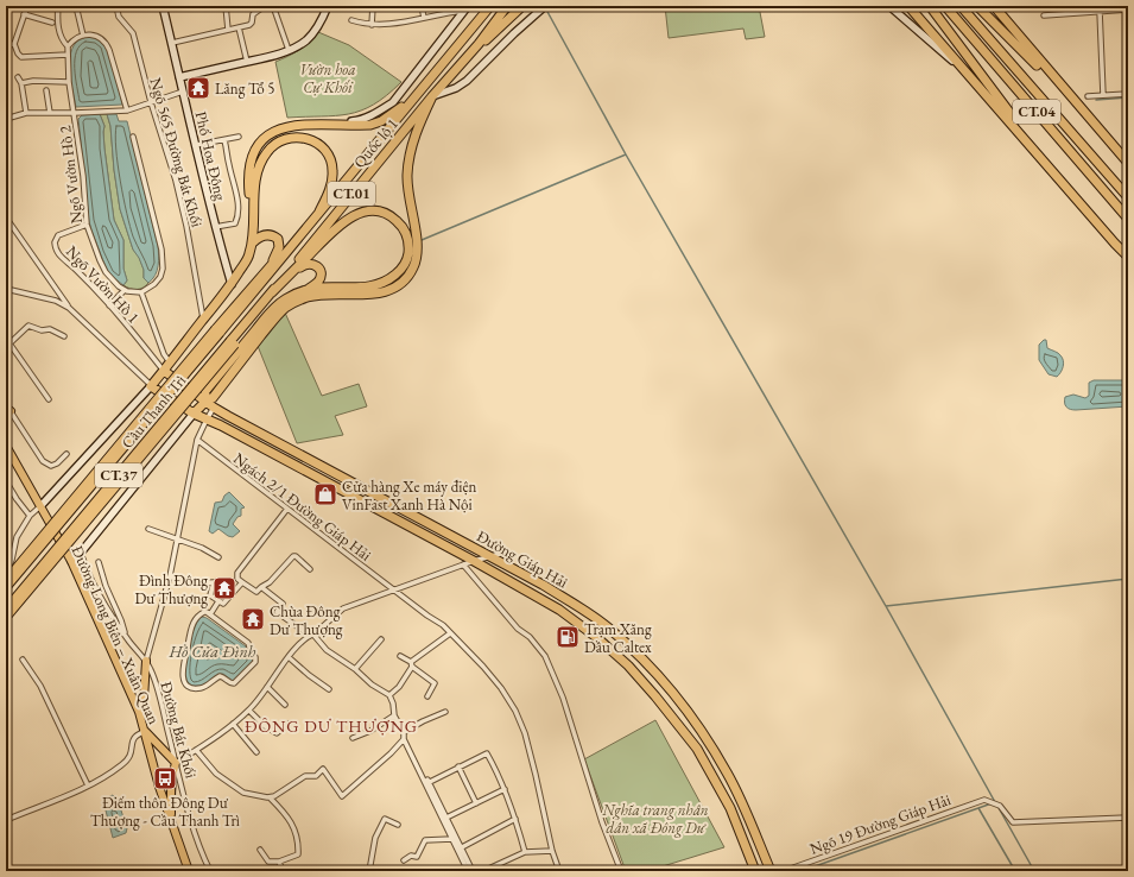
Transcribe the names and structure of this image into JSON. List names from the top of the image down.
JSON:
{
  "streets": {
    "highway": [
      "CT.04",
      "Quốc lộ 1",
      "CT.01",
      "Cầu Thanh Trì",
      "CT.37",
      "Đường Giáp Hải"
    ],
    "main road": ["Phố Hoa Động", "Đường Long Biên – Xuân Quan"],
    "street": [
      "Ngõ 565 Đường Bát Khối",
      "Ngõ Vườn Hồ 2",
      "Ngõ Vườn Hồ 1",
      "Ngách 2/1 Đường Giáp Hải",
      "Đường Bát Khối",
      "Ngõ 19 Đường Giáp Hải"
    ]
  },
  "crossings": [
    ["Quốc lộ 1", "Cầu Thanh Trì"],
    ["Ngõ Vườn Hồ 2", "Ngõ Vườn Hồ 1"],
    ["Ngõ Vườn Hồ 1", "Đường Giáp Hải"]
  ],
  "districts": ["ĐÔNG DƯ THƯỢNG"],
  "water": ["Hồ Cửa Đình"],
  "parks": ["Vườn hoa Cự Khối", "Nghĩa trang nhân dân xã Đông Dư"],
  "places": {
    "temple": ["Lăng Tổ 5", "Đình Đông Dư Thượng", "Chùa Đông Dư Thượng"],
    "shop": ["Cửa hàng Xe máy điện VinFast Xanh Hà Nội"],
    "fuel station": ["Trạm Xăng Dầu Caltex"],
    "bus stop": ["Điếm thôn Đông Dư Thượng - Cầu Thanh Trì"]
  }
}
